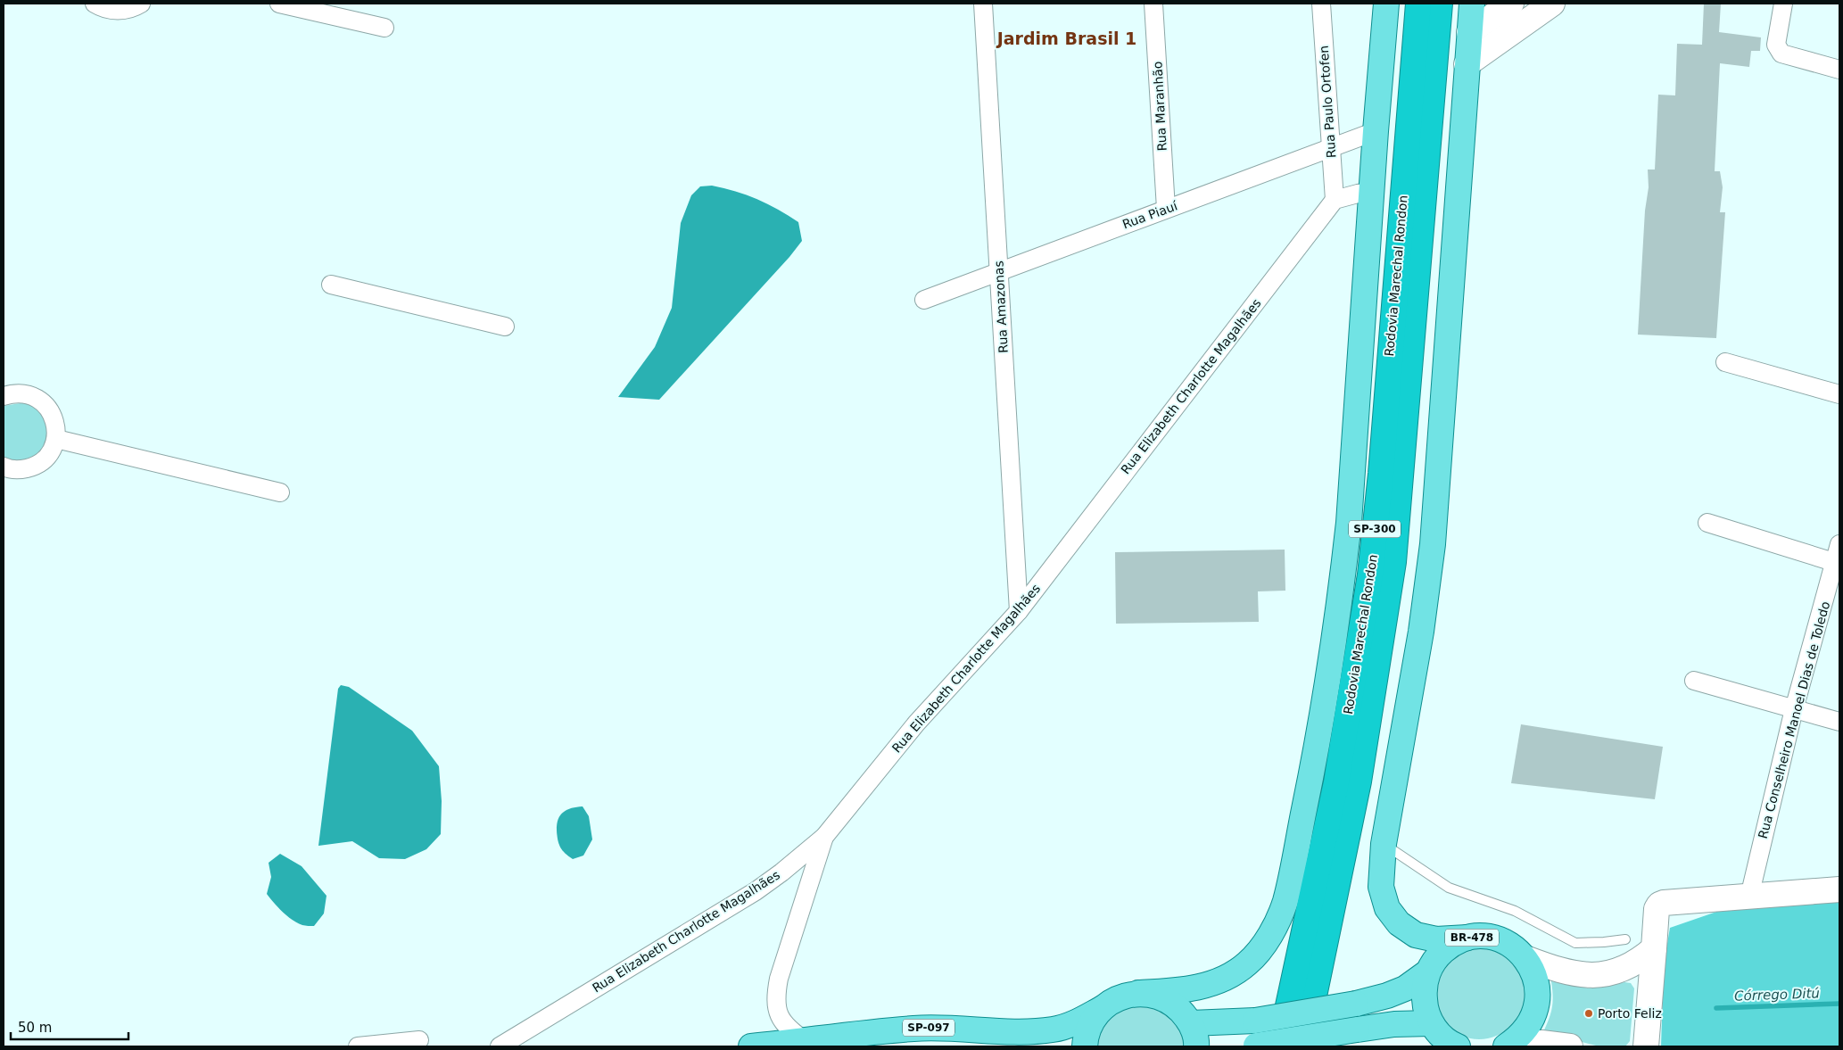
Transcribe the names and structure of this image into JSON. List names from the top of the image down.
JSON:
{
  "streets": {
    "highway": ["Rodovia Marechal Rondon", "SP-300"],
    "main road": ["BR-478", "SP-097"],
    "street": [
      "Rua Paulo Ortofen",
      "Rua Maranhão",
      "Rua Piauí",
      "Rua Amazonas",
      "Rua Elizabeth Charlotte Magalhães",
      "Rua Conselheiro Manoel Dias de Toledo"
    ]
  },
  "crossings": [
    ["Rua Paulo Ortofen", "Rua Piauí"],
    ["Rua Paulo Ortofen", "Rua Elizabeth Charlotte Magalhães"],
    ["Rua Maranhão", "Rua Piauí"],
    ["Rua Piauí", "Rua Amazonas"],
    ["Rua Amazonas", "Rua Elizabeth Charlotte Magalhães"]
  ],
  "districts": ["Jardim Brasil 1"],
  "water": ["Córrego Ditú"],
  "places": ["Porto Feliz"],
  "scale_bar": "50 m"
}
